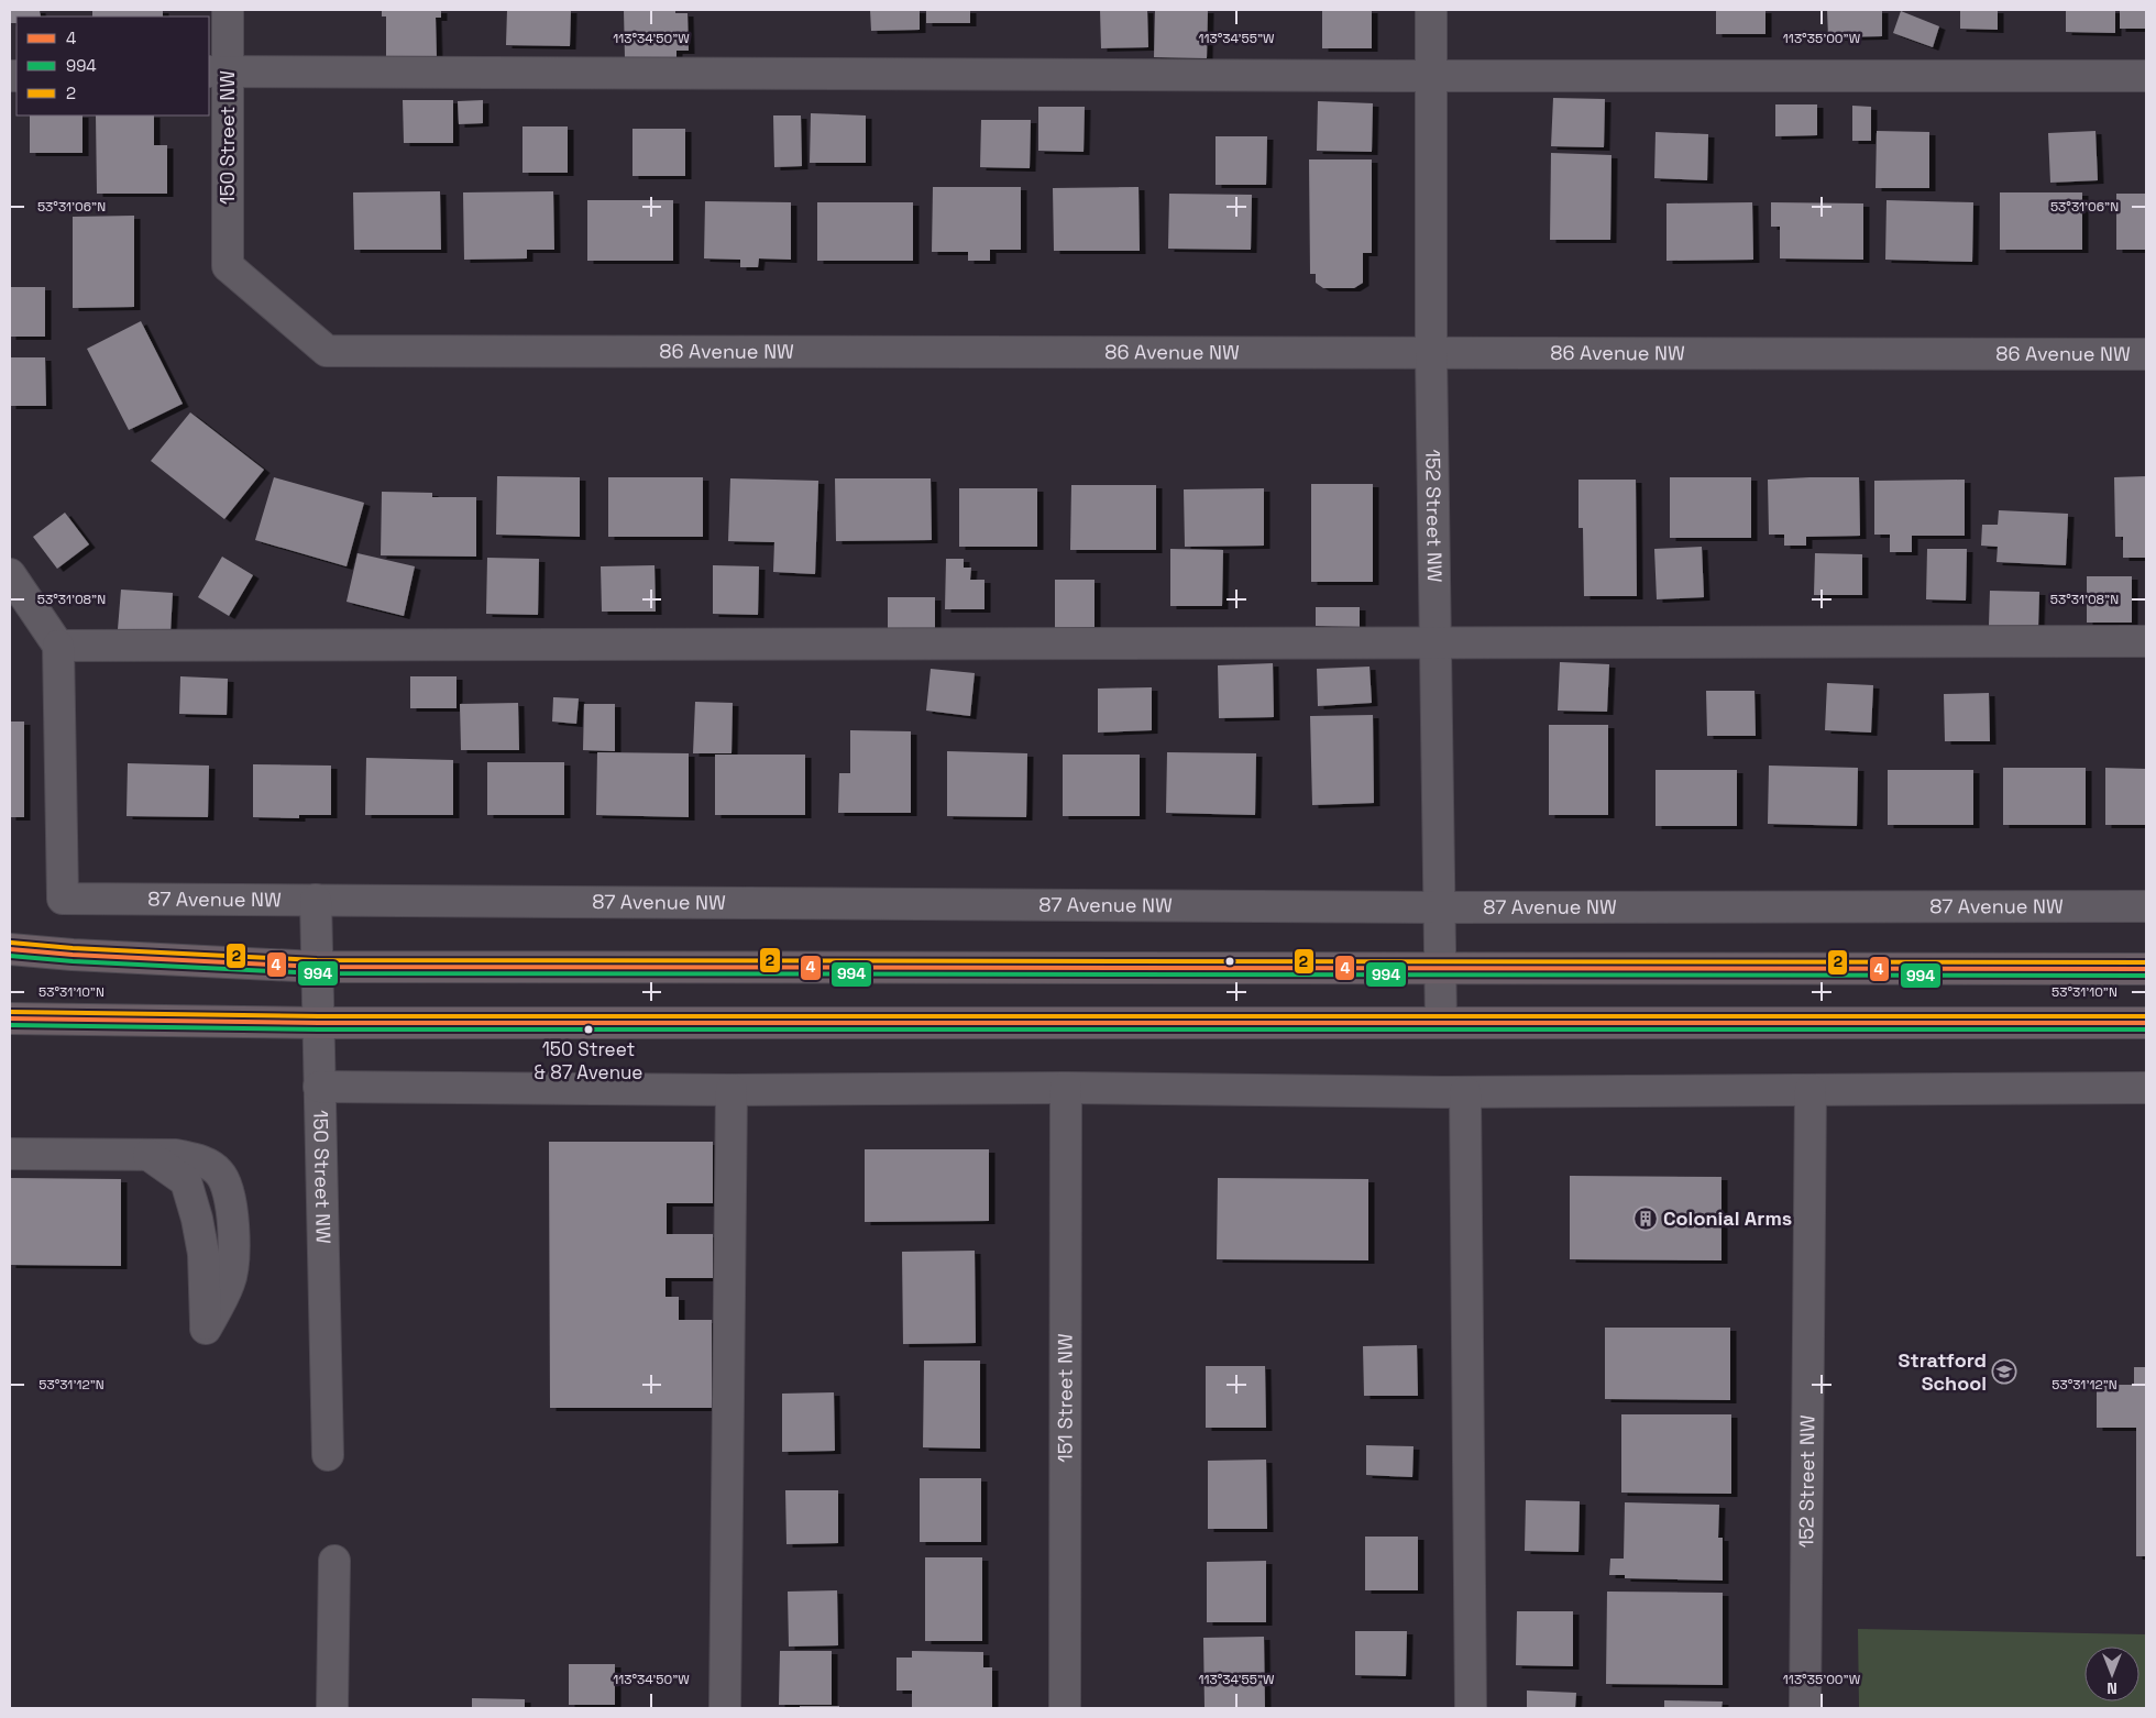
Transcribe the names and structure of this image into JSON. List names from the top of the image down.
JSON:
{
  "streets": {
    "street": [
      "150 Street NW",
      "86 Avenue NW",
      "152 Street NW",
      "87 Avenue NW",
      "151 Street NW"
    ]
  },
  "crossings": [
    ["150 Street NW", "86 Avenue NW"],
    ["150 Street NW", "87 Avenue NW"],
    ["86 Avenue NW", "152 Street NW"],
    ["152 Street NW", "87 Avenue NW"]
  ],
  "places": {
    "other": ["150 Street & 87 Avenue"],
    "building": ["Colonial Arms"],
    "school or university": ["Stratford School"]
  },
  "lines": ["transit line 2", "transit line 4", "transit line 994"],
  "legend": ["4", "994", "2"],
  "north": "bottom",
  "coordinates": [
    "113°34'50\"W",
    "113°34'55\"W",
    "113°35'00\"W",
    "53°31'06\"N",
    "53°31'08\"N",
    "53°31'10\"N",
    "53°31'12\"N"
  ]
}
